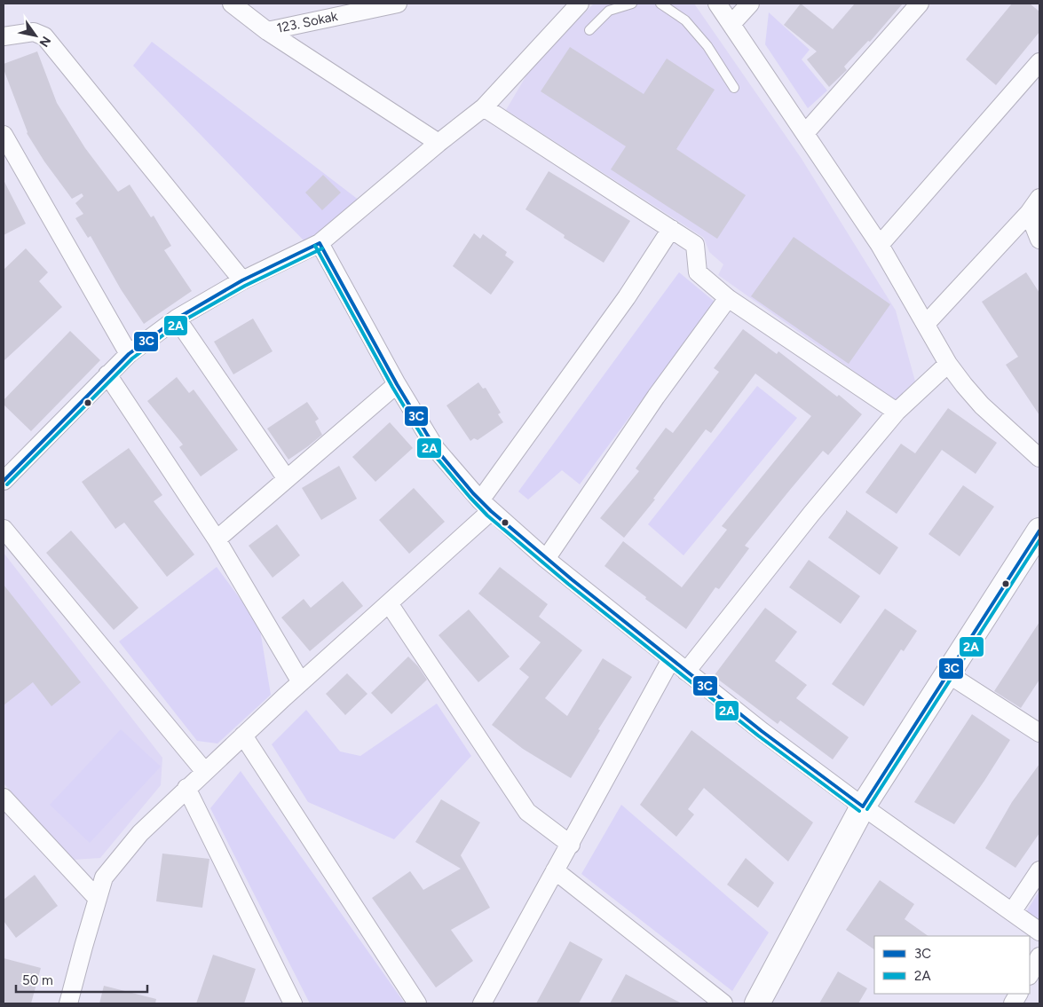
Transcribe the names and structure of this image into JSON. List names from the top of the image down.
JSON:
{
  "streets": {
    "street": ["123. Sokak"]
  },
  "lines": ["transit line 3C", "transit line 2A"],
  "legend": ["3C", "2A"],
  "scale_bar": "50 m",
  "north": "bottom right"
}
